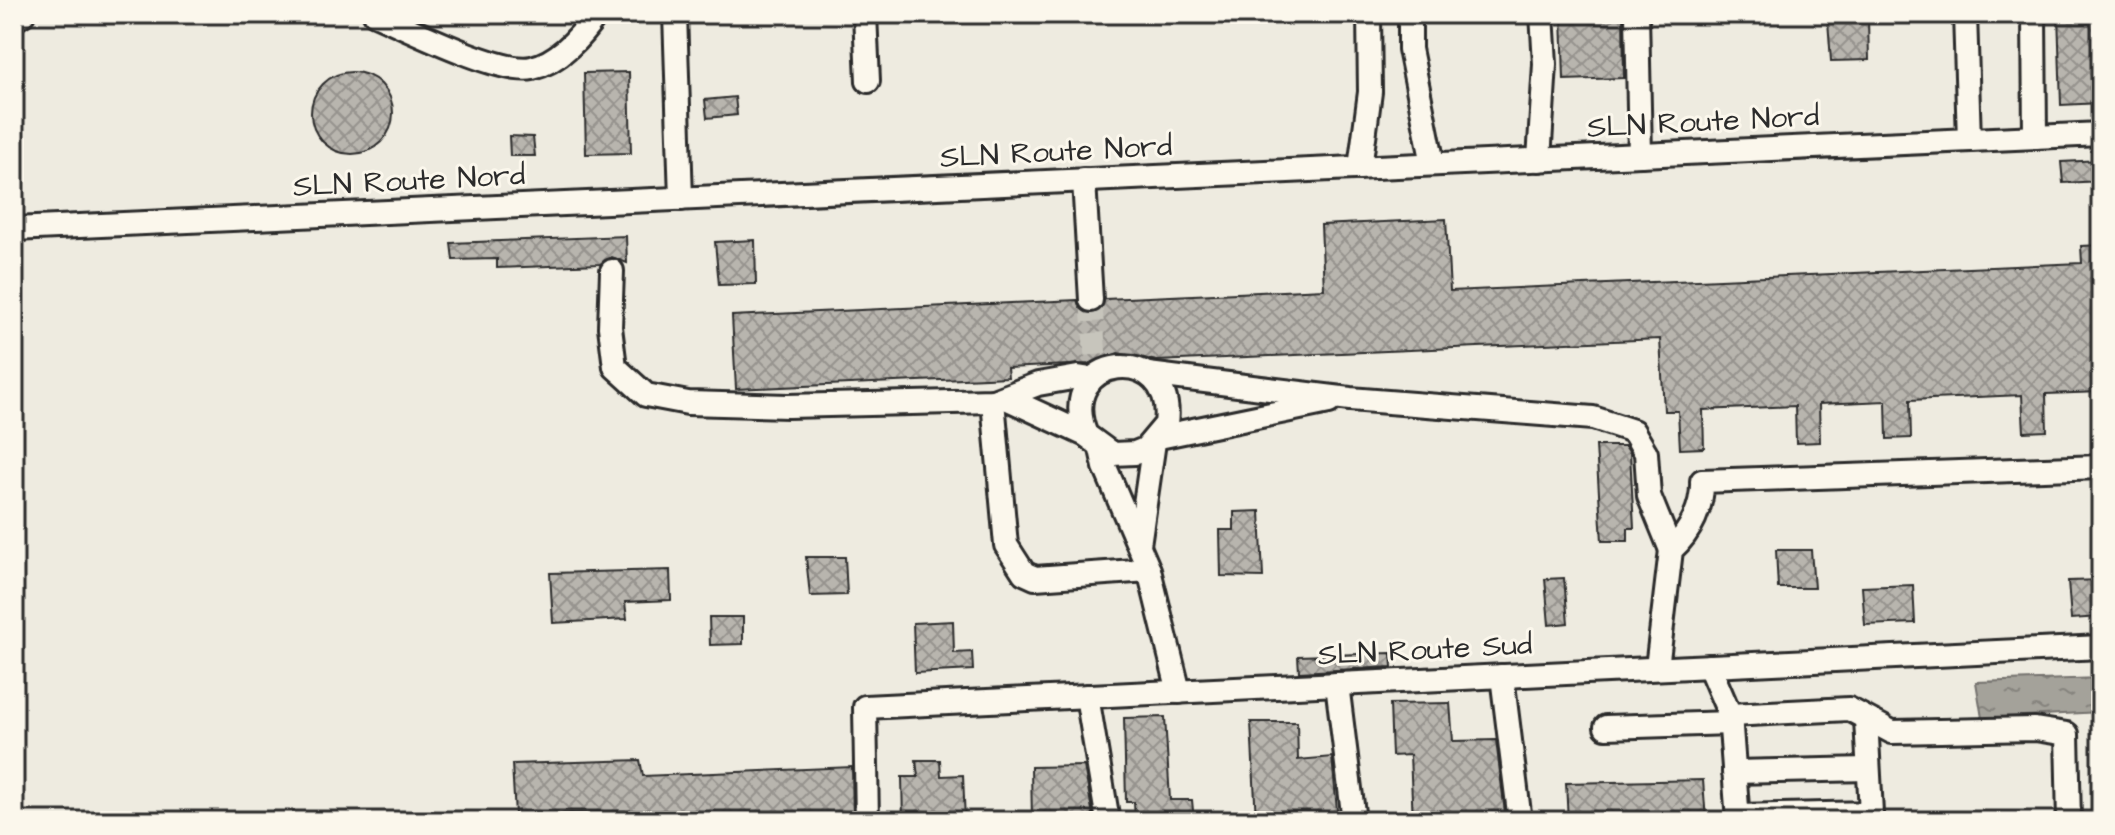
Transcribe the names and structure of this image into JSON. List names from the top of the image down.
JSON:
{
  "streets": {
    "lane": ["SLN Route Nord", "SLN Route Sud"]
  }
}
